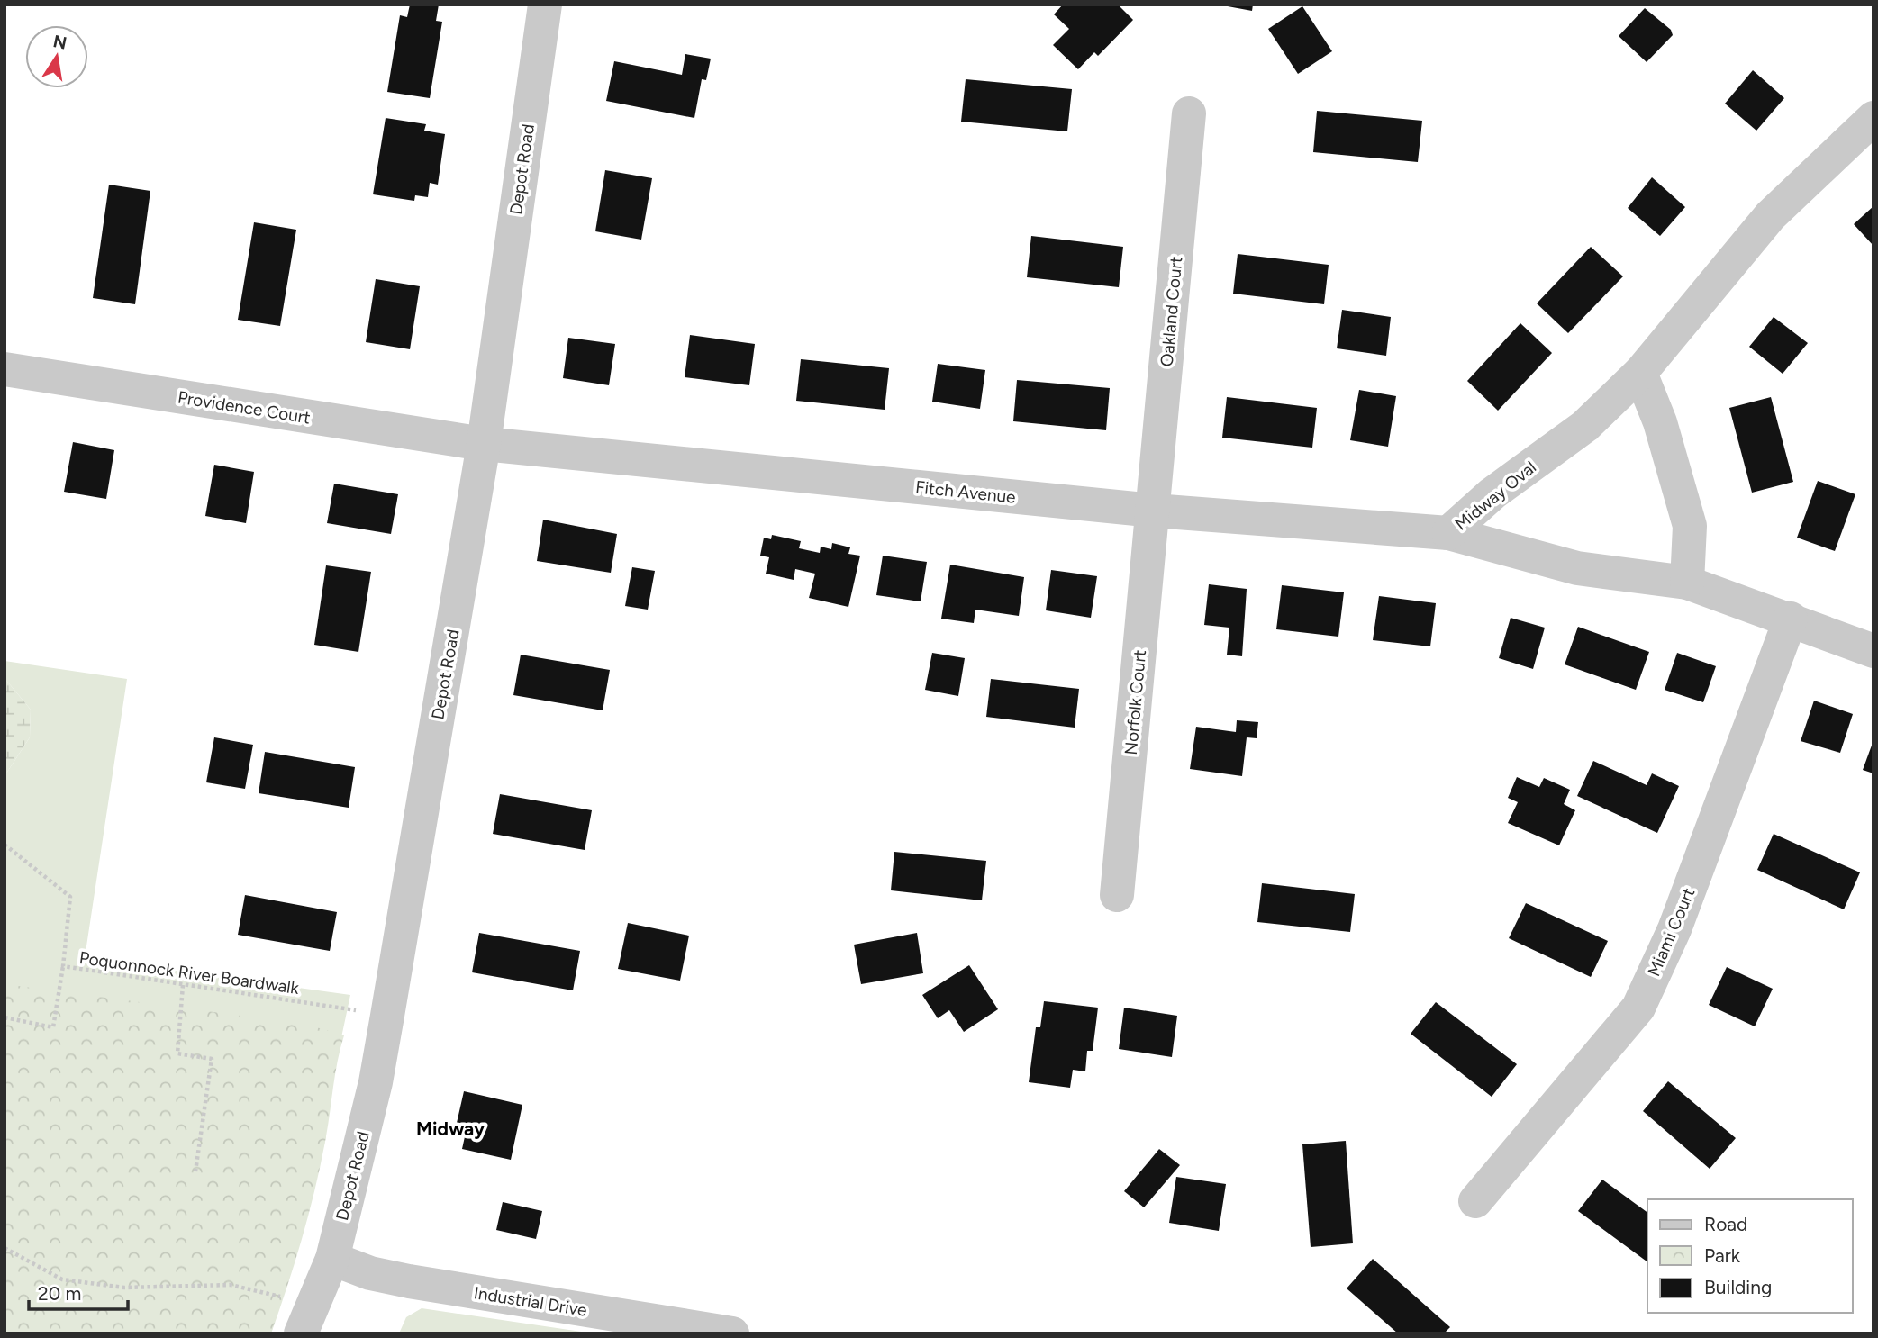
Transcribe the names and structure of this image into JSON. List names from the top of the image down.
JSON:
{
  "streets": {
    "street": [
      "Depot Road",
      "Oakland Court",
      "Providence Court",
      "Fitch Avenue",
      "Midway Oval",
      "Norfolk Court",
      "Miami Court",
      "Industrial Drive"
    ],
    "path": ["Poquonnock River Boardwalk"]
  },
  "crossings": [
    ["Depot Road", "Providence Court"],
    ["Depot Road", "Fitch Avenue"],
    ["Depot Road", "Poquonnock River Boardwalk"],
    ["Depot Road", "Industrial Drive"],
    ["Oakland Court", "Fitch Avenue"],
    ["Oakland Court", "Norfolk Court"],
    ["Providence Court", "Fitch Avenue"],
    ["Fitch Avenue", "Midway Oval"],
    ["Fitch Avenue", "Norfolk Court"],
    ["Midway Oval", "Miami Court"]
  ],
  "districts": ["Midway"],
  "legend": ["Road", "Park", "Building"],
  "scale_bar": "20 m",
  "north": "top"
}
